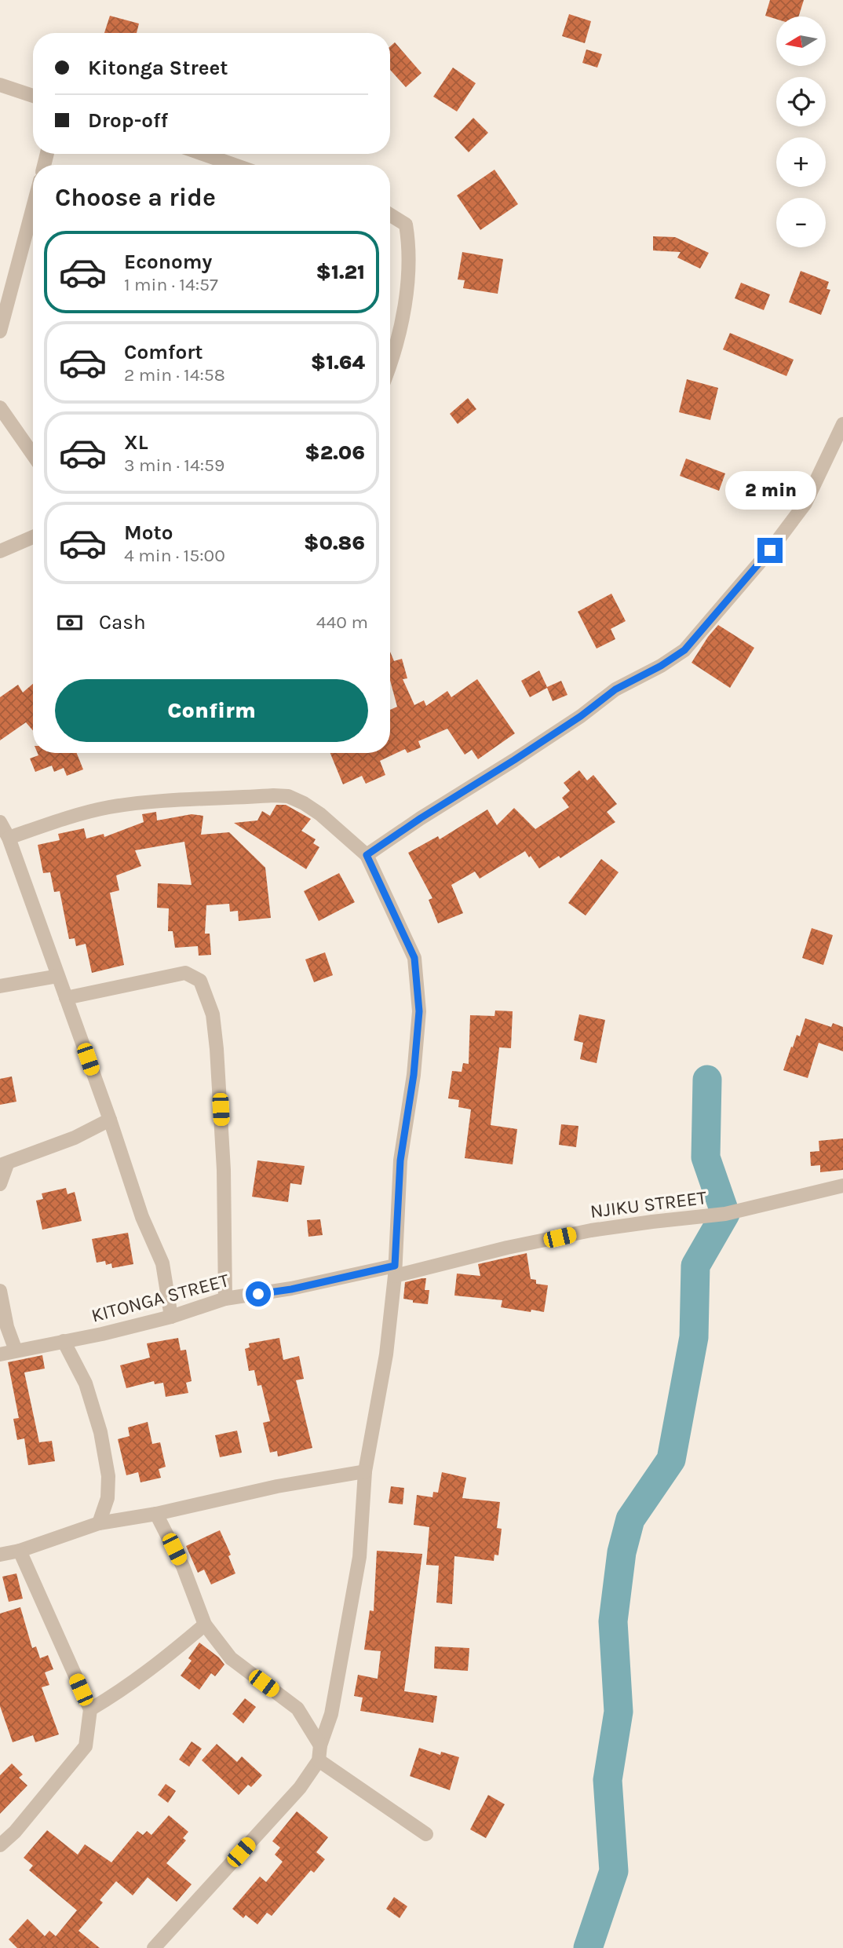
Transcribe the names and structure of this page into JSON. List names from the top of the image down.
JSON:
{
  "streets": {
    "street": ["NJIKU STREET", "KITONGA STREET"]
  },
  "crossings": [
    ["NJIKU STREET", "KITONGA STREET"]
  ],
  "north": "left",
  "page": {
    "map_buttons": ["+", "−"],
    "banner": ["Kitonga Street", "Drop-off"],
    "heading": "Choose a ride",
    "list": [
      {
        "name": "Economy",
        "note": "1 min · 14:57",
        "value": "$1.21"
      },
      {
        "name": "Comfort",
        "note": "2 min · 14:58",
        "value": "$1.64"
      },
      {
        "name": "XL",
        "note": "3 min · 14:59",
        "value": "$2.06"
      },
      {
        "name": "Moto",
        "note": "4 min · 15:00",
        "value": "$0.86"
      }
    ],
    "bubble": "2 min",
    "pay": ["Cash", "440 m"],
    "buttons": "Confirm"
  }
}
